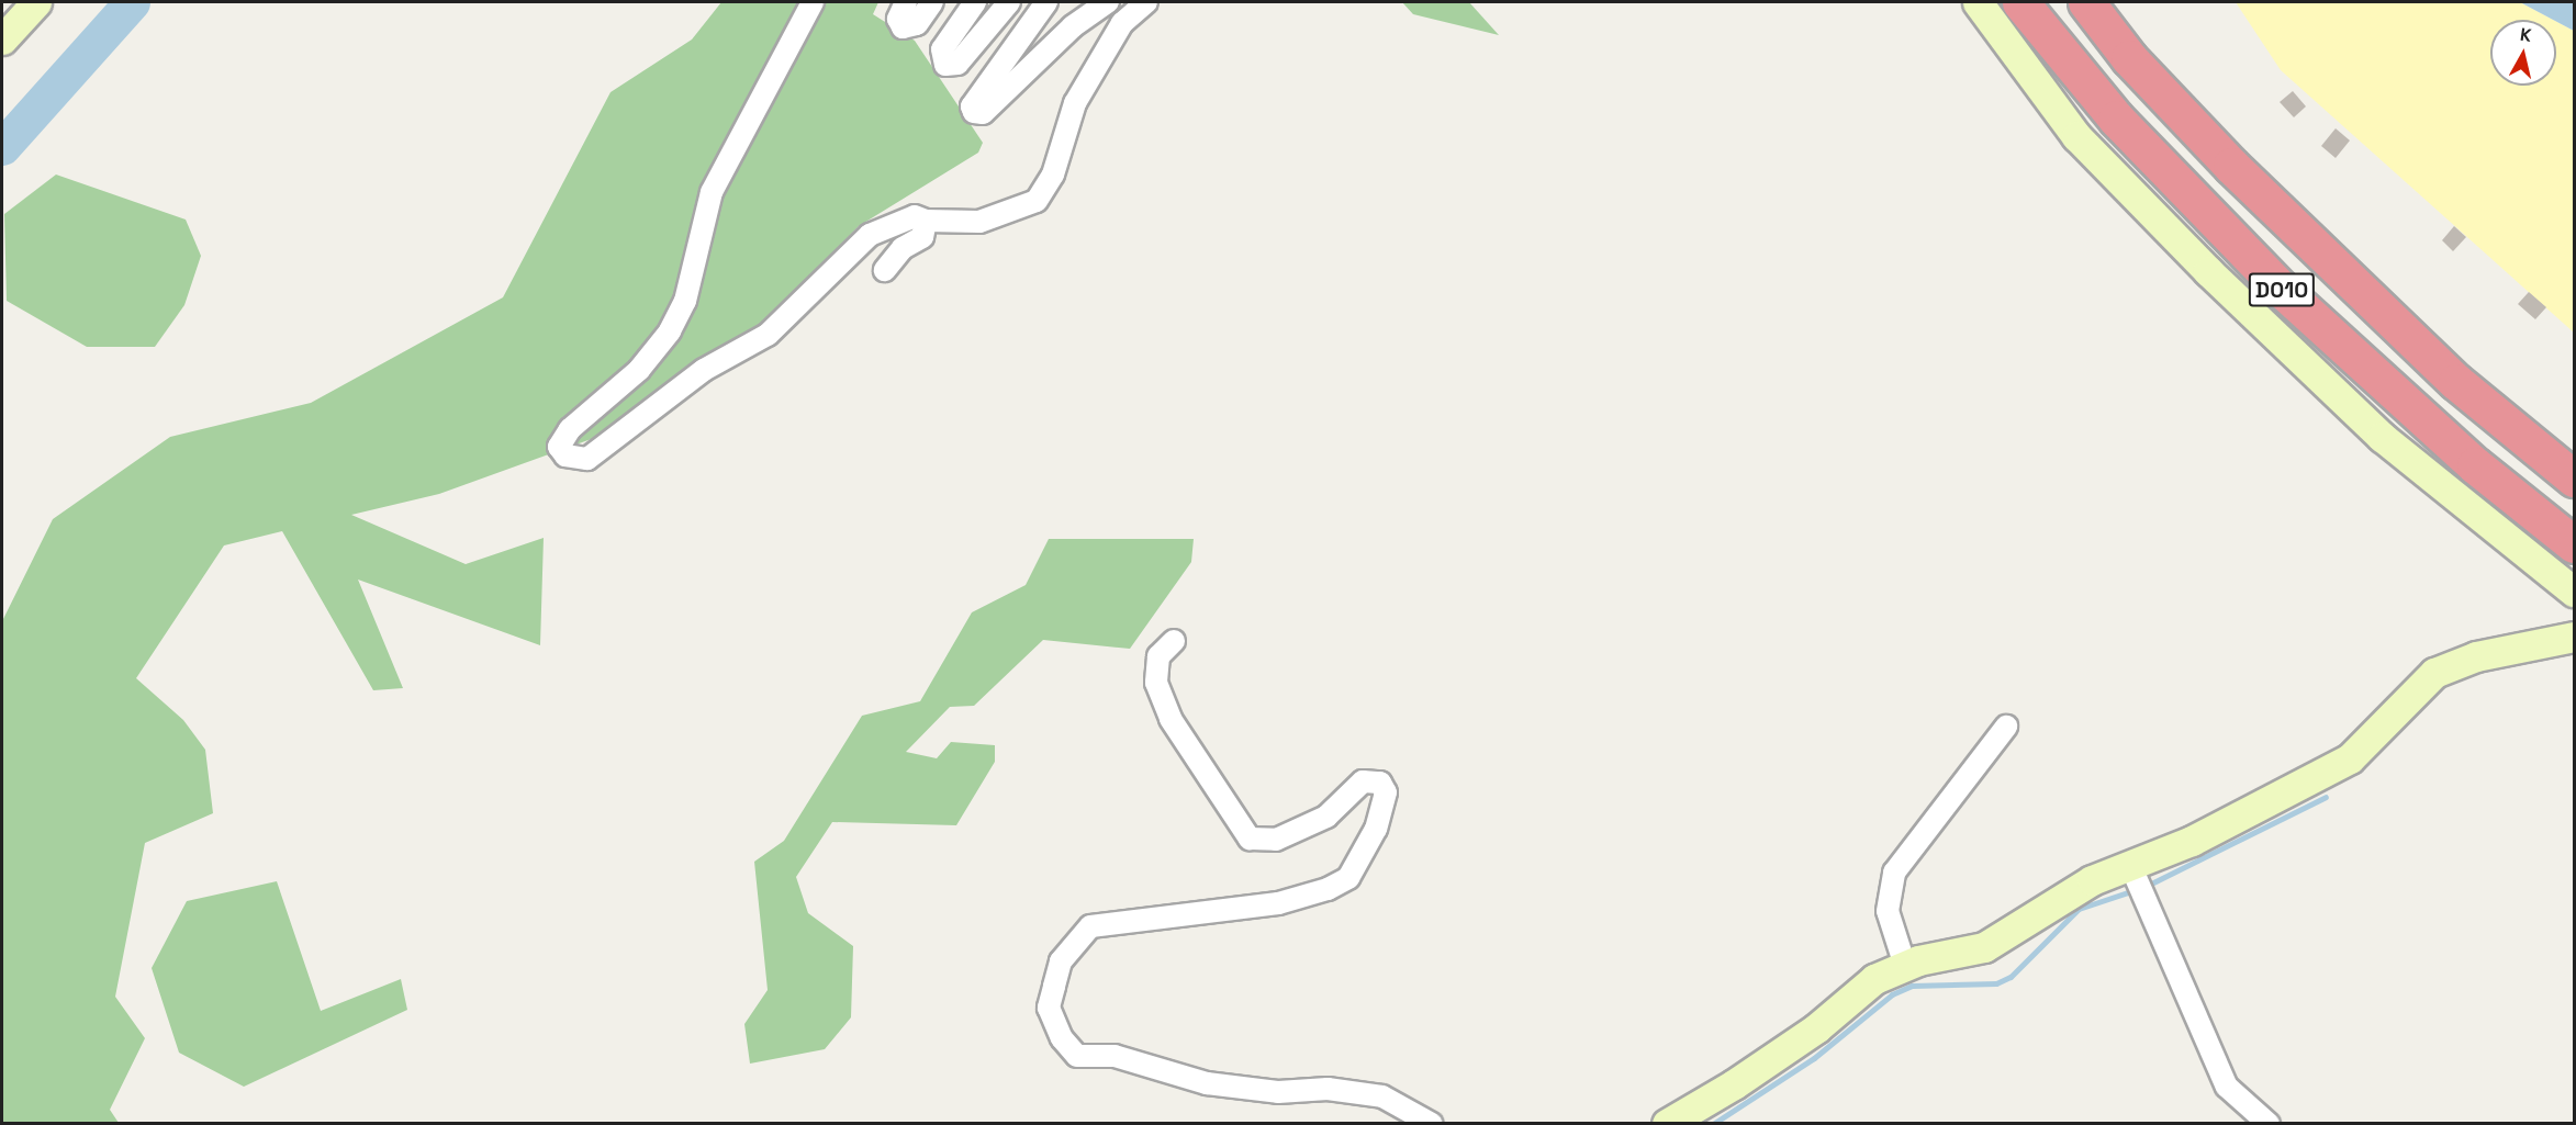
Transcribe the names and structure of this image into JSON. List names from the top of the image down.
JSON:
{
  "streets": {
    "highway": ["D010"]
  },
  "north": "top"
}
